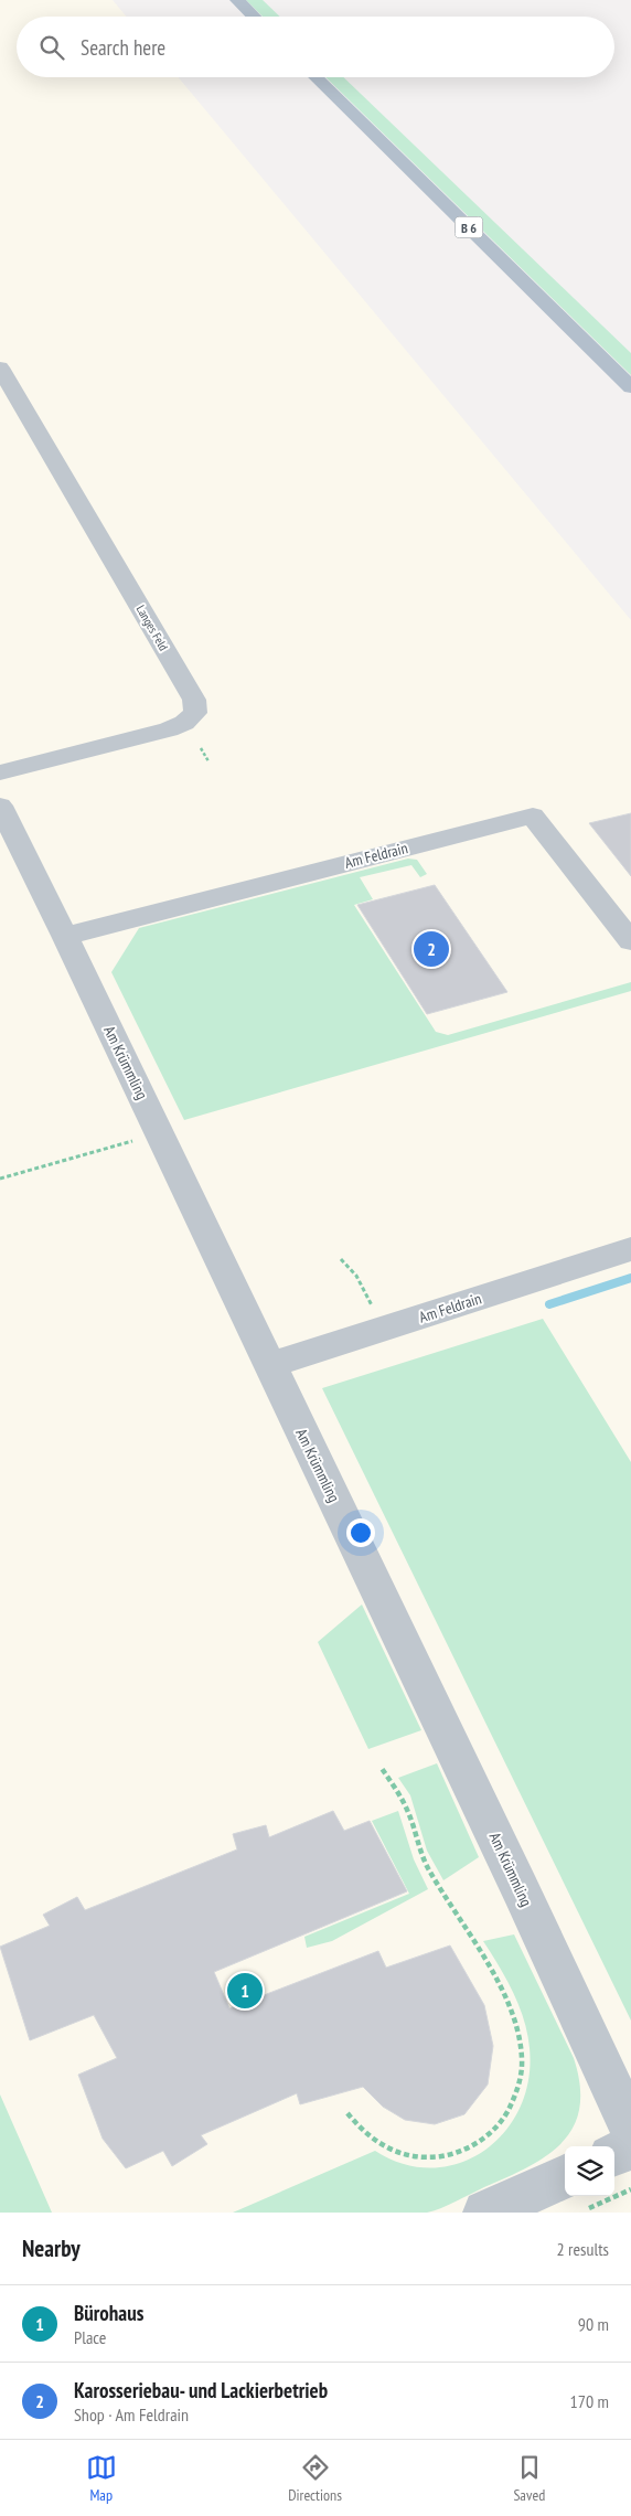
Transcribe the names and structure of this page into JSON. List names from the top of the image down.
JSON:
{
  "streets": {
    "main road": ["B 6"],
    "street": ["Langes Feld", "Am Feldrain", "Am Krümmling"]
  },
  "crossings": [
    ["Am Feldrain", "Am Krümmling"]
  ],
  "page": {
    "search": "Search here",
    "pins": ["2", "1"],
    "heading": ["Nearby", "2 results"],
    "list": [
      {
        "mark": "1",
        "name": "Bürohaus",
        "note": "Place",
        "value": "90 m"
      },
      {
        "mark": "2",
        "name": "Karosseriebau- und Lackierbetrieb",
        "note": "Shop · Am Feldrain",
        "value": "170 m"
      }
    ],
    "nav": ["Map", "Directions", "Saved"]
  }
}
